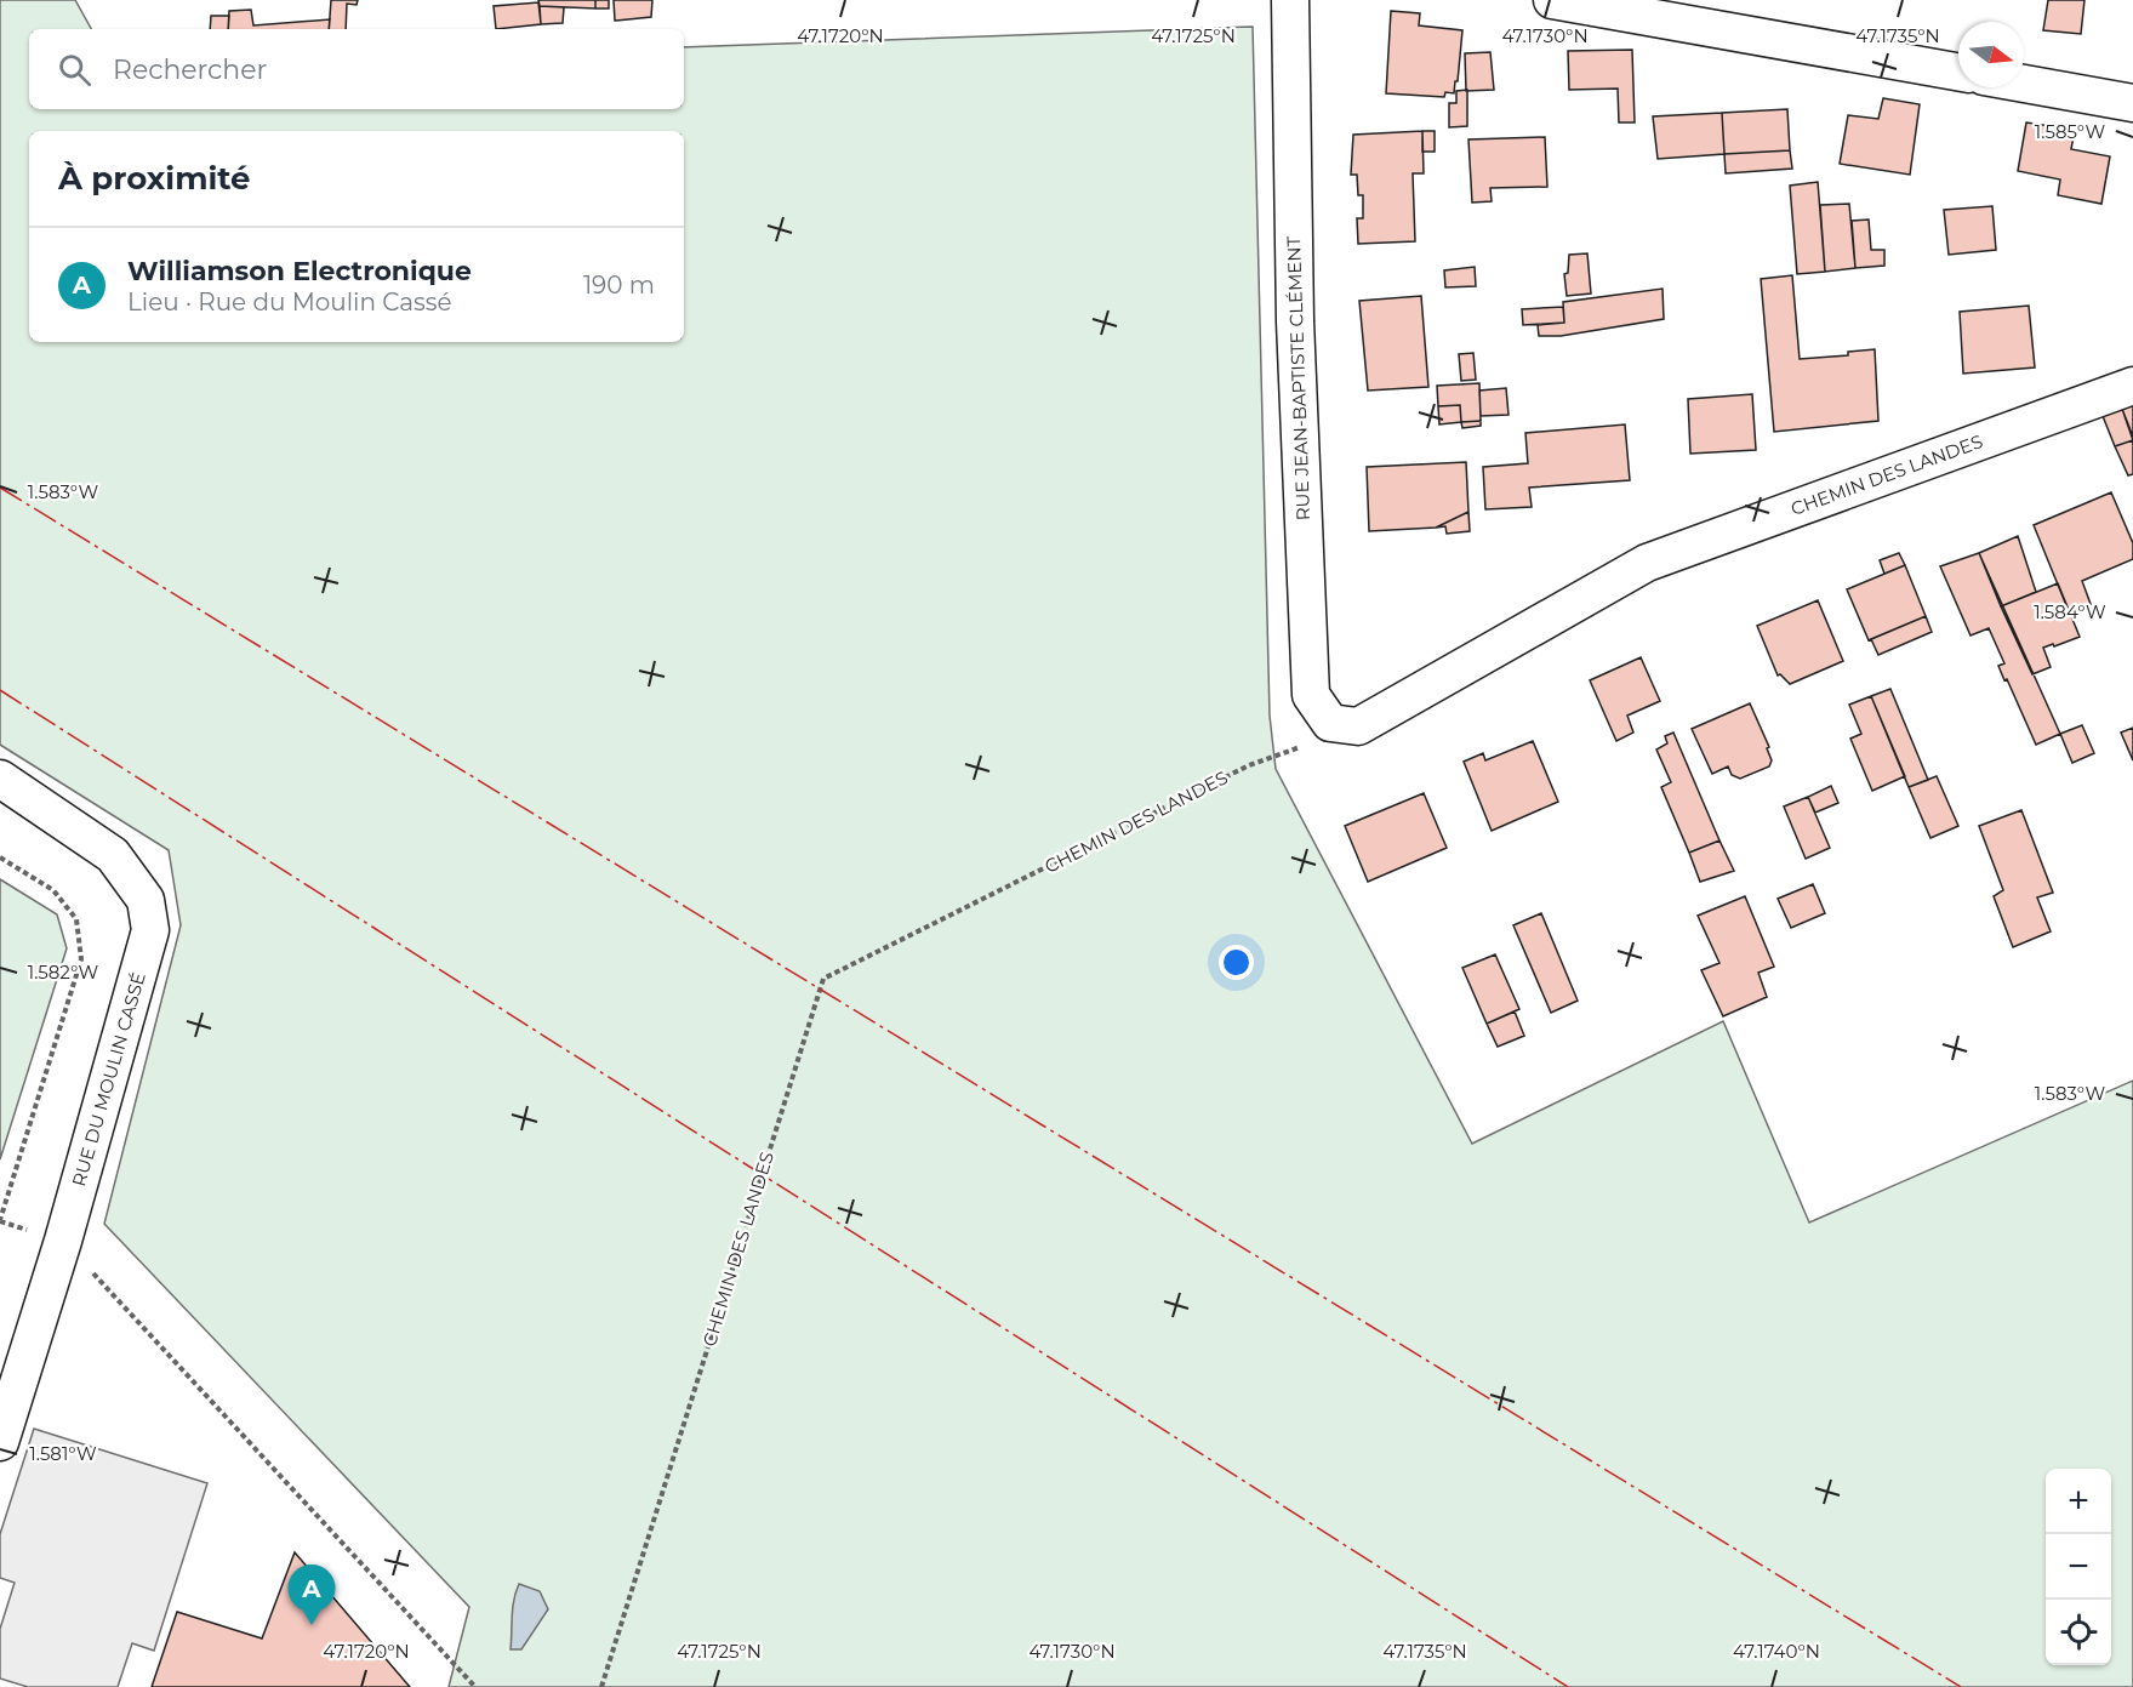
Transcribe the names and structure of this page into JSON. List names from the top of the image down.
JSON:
{
  "streets": {
    "street": ["RUE JEAN-BAPTISTE CLÉMENT", "CHEMIN DES LANDES", "RUE DU MOULIN CASSÉ"]
  },
  "crossings": [
    ["RUE JEAN-BAPTISTE CLÉMENT", "CHEMIN DES LANDES"]
  ],
  "north": "right",
  "page": {
    "search": "Rechercher",
    "heading": "À proximité",
    "list": [
      {
        "mark": "A",
        "name": "Williamson Electronique",
        "note": "Lieu · Rue du Moulin Cassé",
        "value": "190 m"
      }
    ],
    "map_buttons": ["+", "−"],
    "pins": "A"
  },
  "coordinates": [
    "47.1720°N",
    "47.1725°N",
    "47.1730°N",
    "47.1735°N",
    "1.585°W",
    "1.583°W",
    "1.584°W",
    "1.582°W",
    "1.581°W",
    "47.1740°N"
  ]
}
